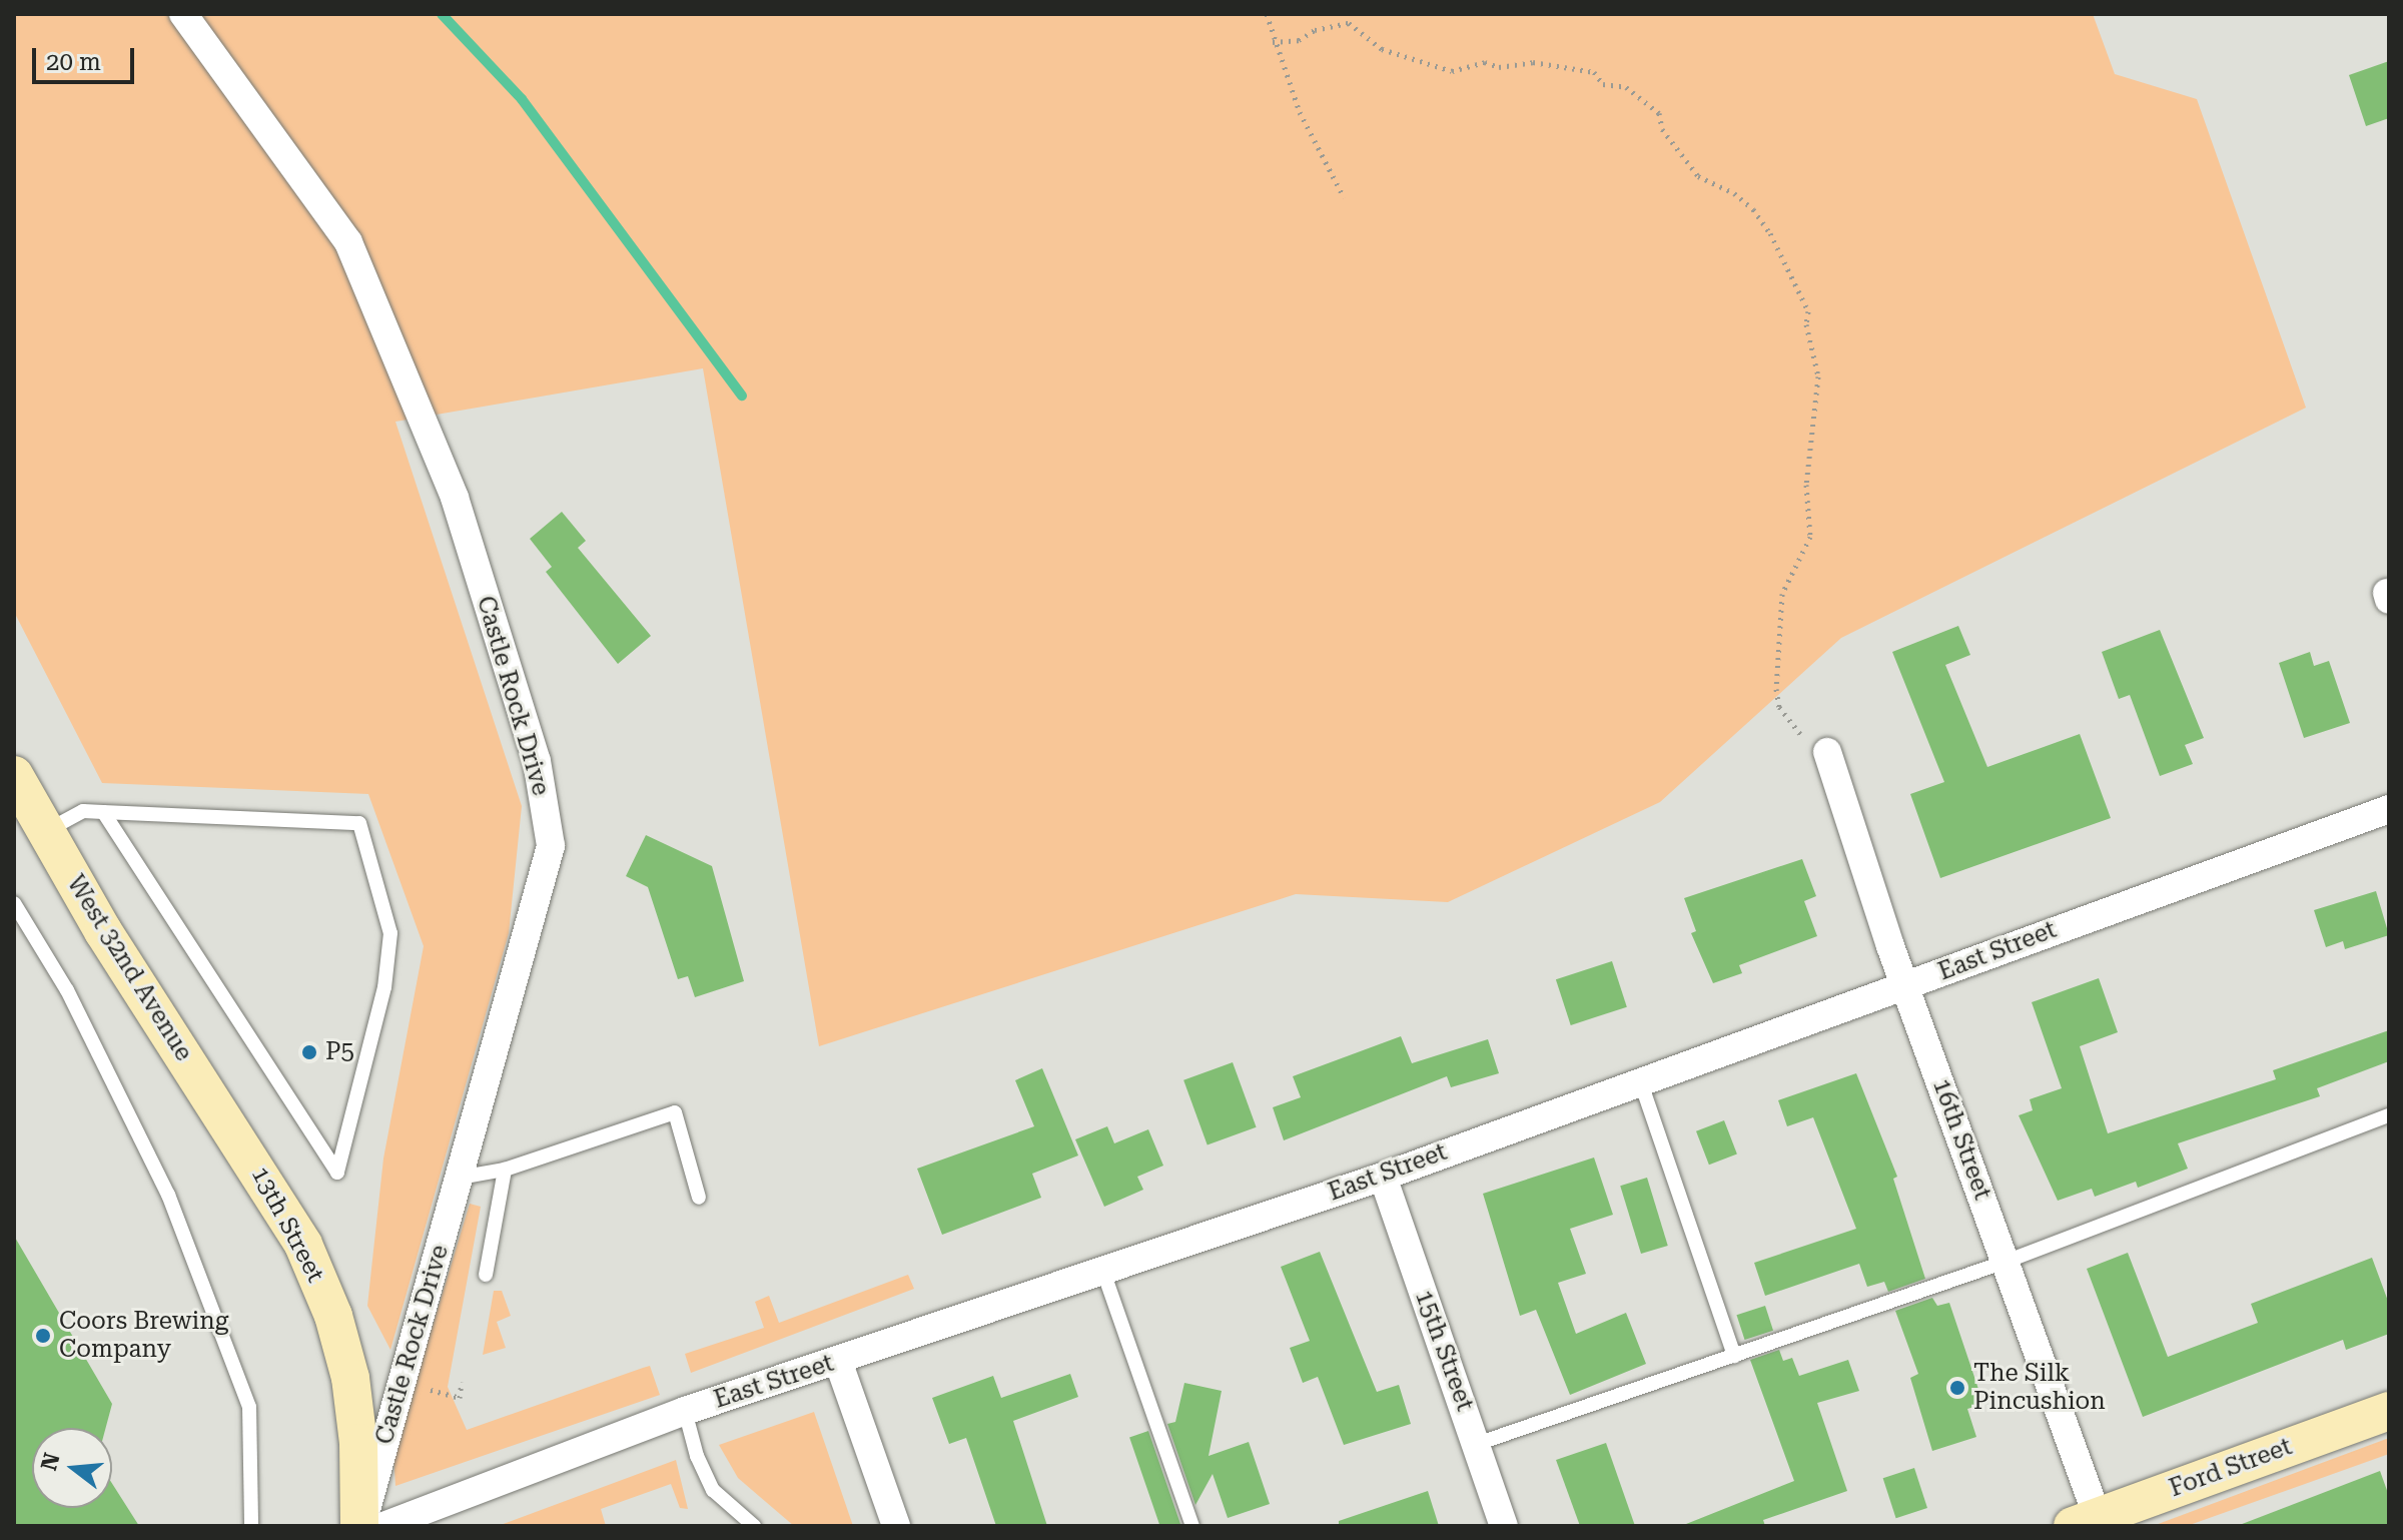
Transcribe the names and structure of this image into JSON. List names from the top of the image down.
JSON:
{
  "streets": {
    "street": [
      "Castle Rock Drive",
      "East Street",
      "West 32nd Avenue",
      "16th Street",
      "13th Street",
      "15th Street",
      "Ford Street"
    ]
  },
  "crossings": [
    ["Castle Rock Drive", "13th Street"],
    ["East Street", "16th Street"],
    ["East Street", "15th Street"],
    ["West 32nd Avenue", "13th Street"],
    ["16th Street", "Ford Street"]
  ],
  "places": ["P5", "Coors Brewing Company", "The Silk Pincushion"],
  "scale_bar": "20 m",
  "north": "left"
}
